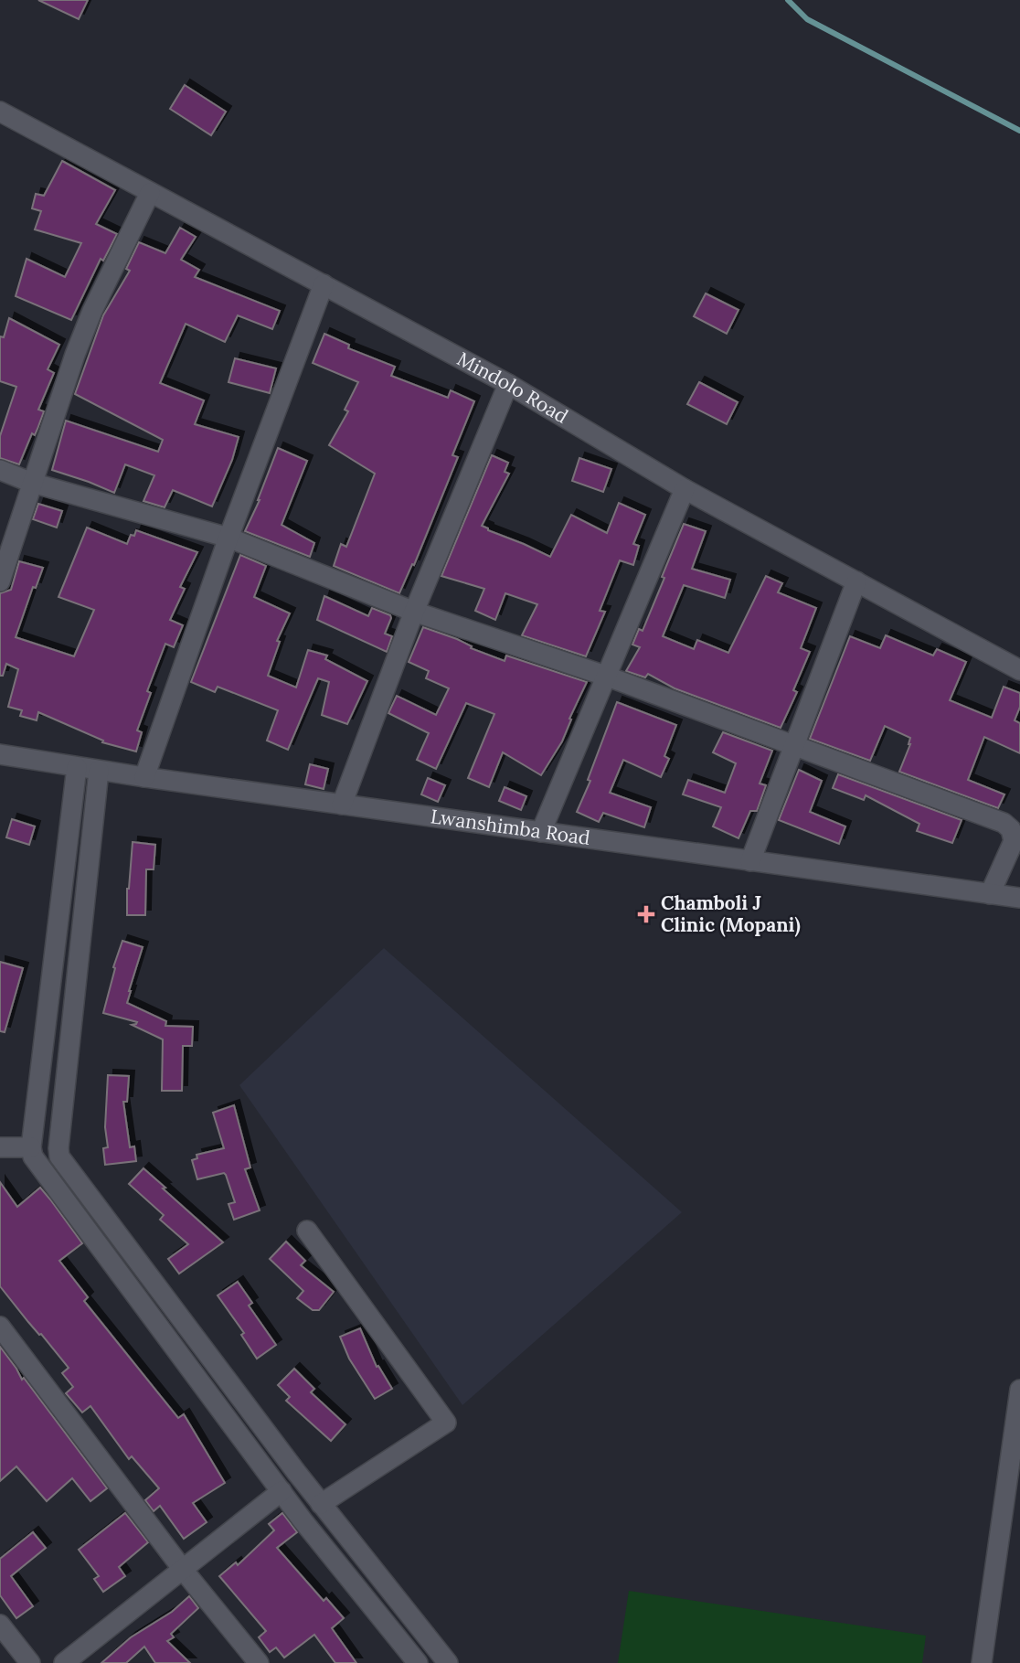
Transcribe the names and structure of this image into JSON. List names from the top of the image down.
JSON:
{
  "streets": {
    "street": ["Mindolo Road", "Lwanshimba Road"]
  },
  "places": {
    "health": ["Chamboli J Clinic (Mopani)"]
  }
}
